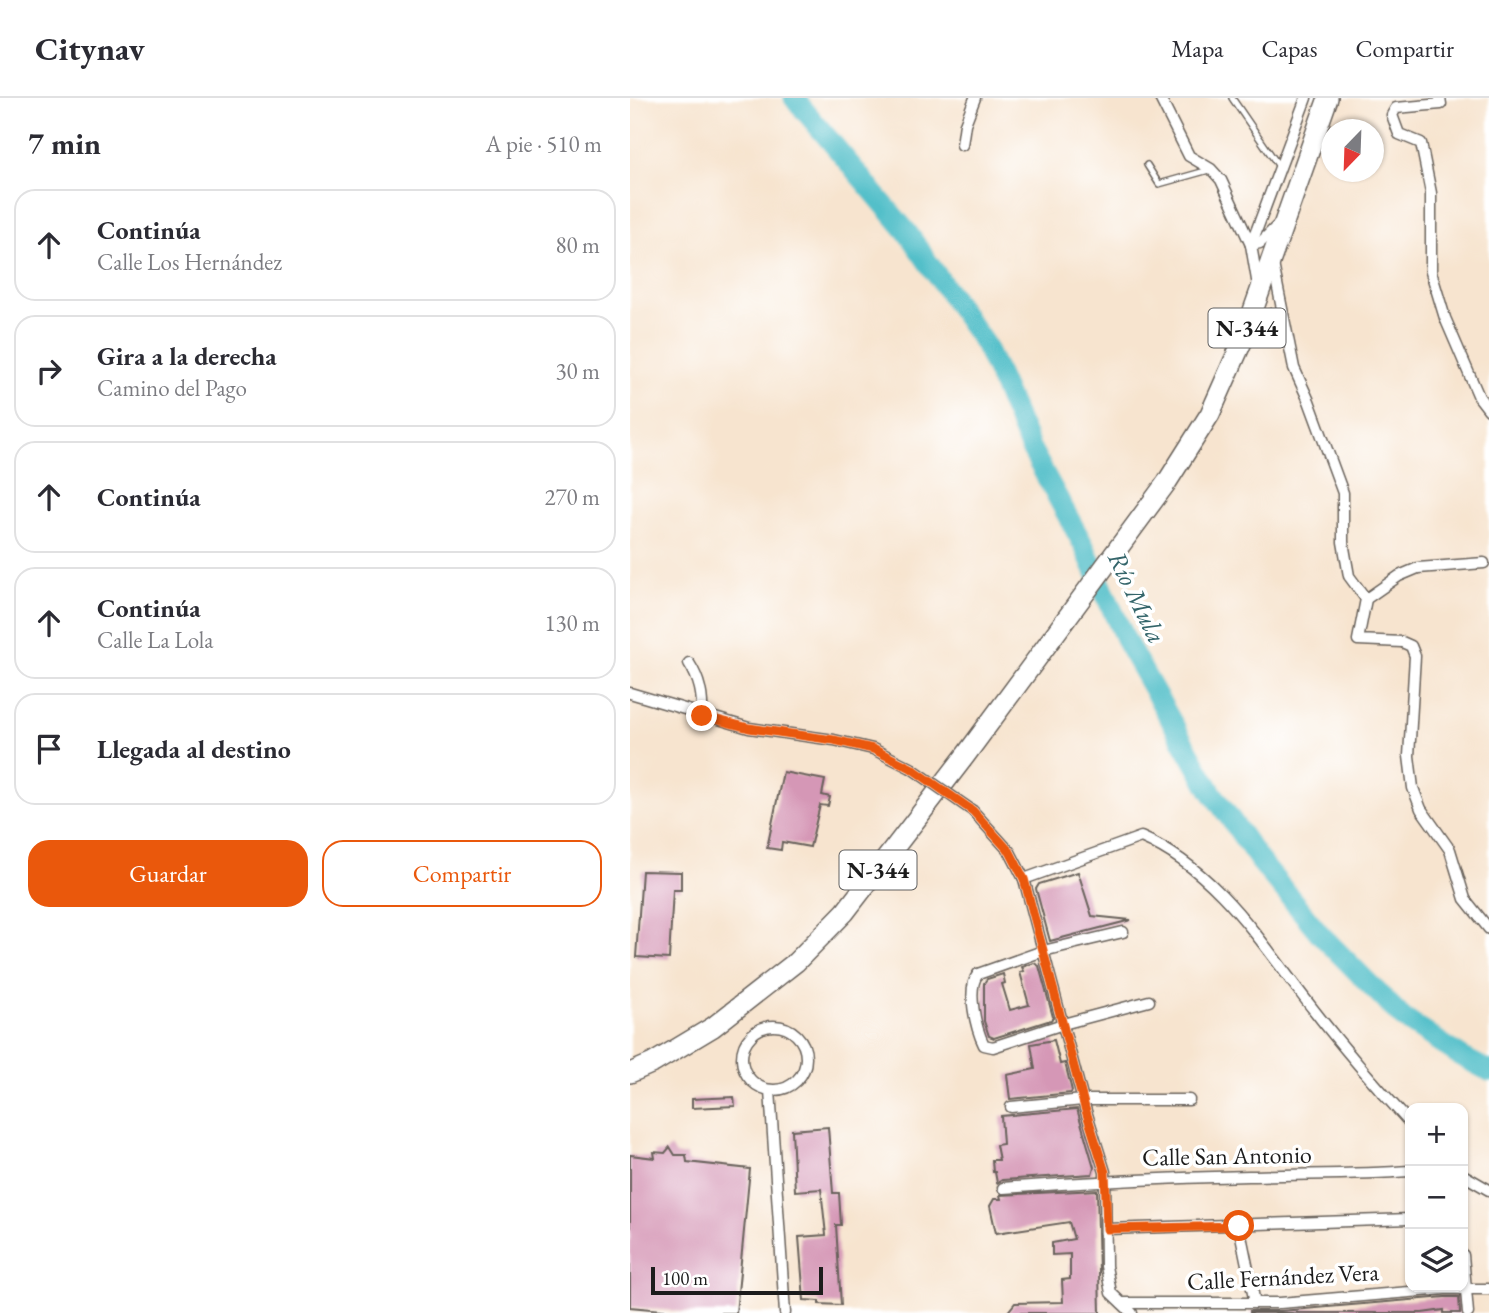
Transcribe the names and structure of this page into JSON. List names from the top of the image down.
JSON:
{
  "streets": {
    "highway": ["N-344"],
    "street": ["Calle San Antonio", "Calle Fernández Vera"]
  },
  "water": ["Río Mula"],
  "scale_bar": "100 m",
  "north": "bottom left",
  "page": {
    "header": "Citynav",
    "nav": ["Mapa", "Capas", "Compartir"],
    "heading": ["7 min", "A pie · 510 m"],
    "list": [
      ["Continúa", "Calle Los Hernández", "80 m"],
      ["Gira a la derecha", "Camino del Pago", "30 m"],
      ["Continúa", "270 m"],
      ["Continúa", "Calle La Lola", "130 m"],
      "Llegada al destino"
    ],
    "buttons": ["Guardar", "Compartir"],
    "map_buttons": ["+", "−"],
    "scale": "100 m"
  }
}
